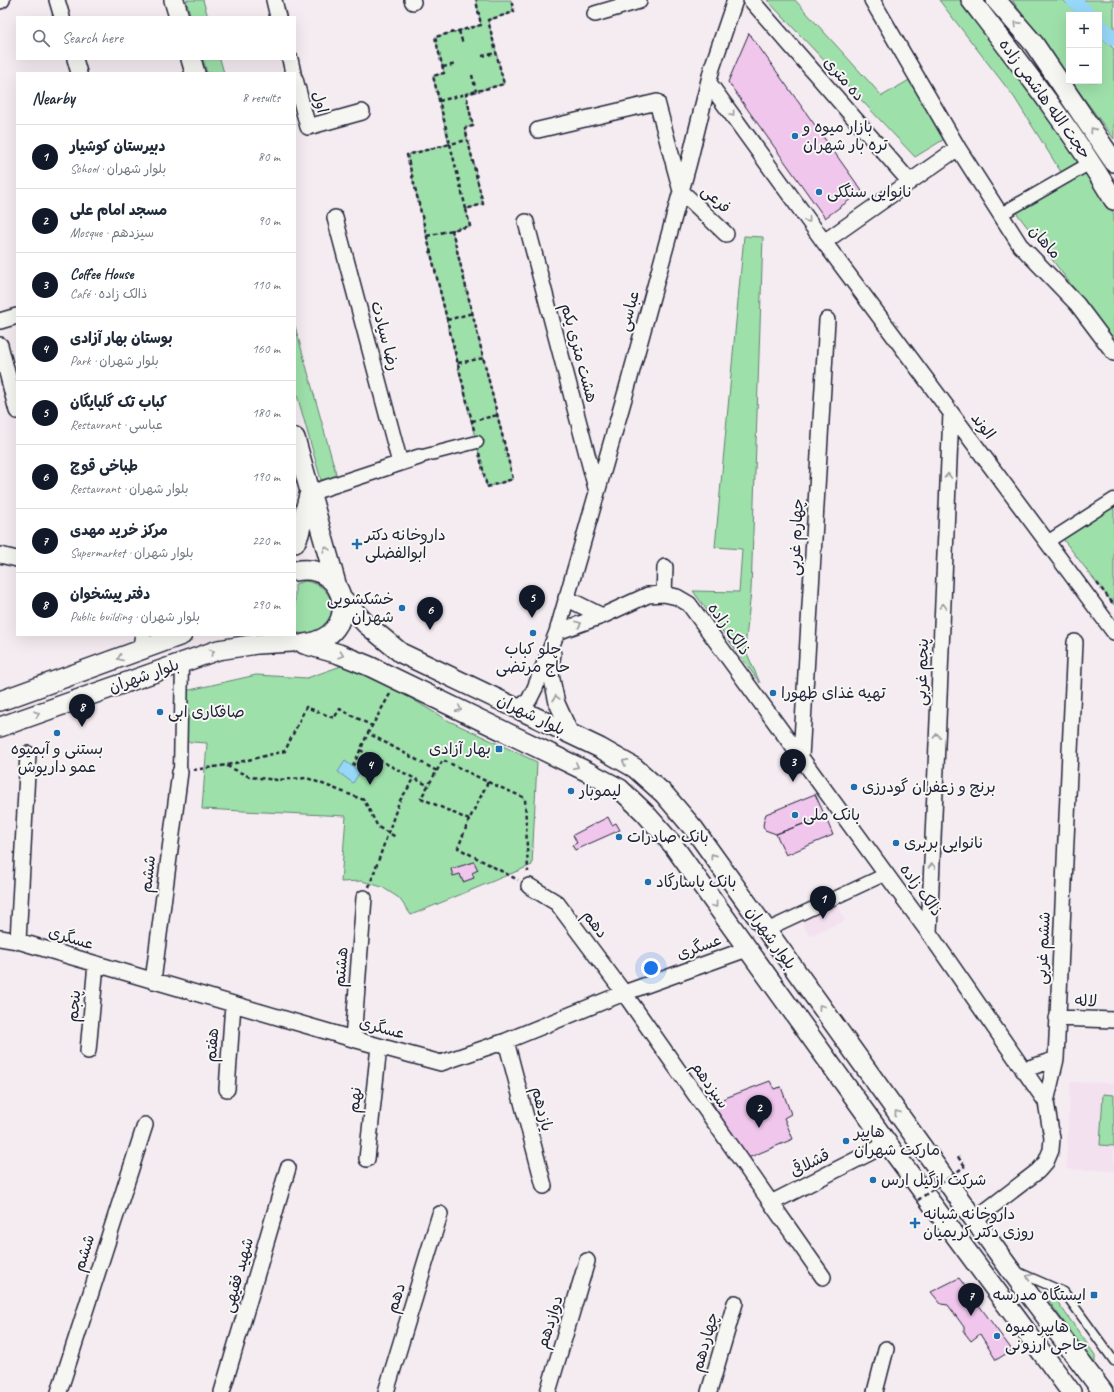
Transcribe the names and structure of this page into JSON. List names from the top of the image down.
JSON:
{
  "streets": {
    "street": [
      "ده متری",
      "حجت الله هاشمی زاده",
      "اول",
      "فرعی",
      "ماهان",
      "عباسی",
      "رضا سیادت",
      "هشت متری یکم",
      "الوند",
      "چهارم غربی",
      "ذالک زاده",
      "پنجم غربی",
      "بلوار شهران",
      "ششم",
      "دهم",
      "عسگری",
      "ششم غربی",
      "هشتم",
      "لاله",
      "پنجم",
      "هفتم",
      "سیزدهم",
      "نهم",
      "یازدهم",
      "قشلاقی",
      "شهید فقیهی",
      "دوازدهم",
      "چهاردهم"
    ]
  },
  "crossings": [
    ["فرعی", "عباسی"],
    ["عباسی", "هشت متری یکم"],
    ["عباسی", "الوند"],
    ["عباسی", "ذالک زاده"],
    ["الوند", "پنجم غربی"],
    ["چهارم غربی", "ذالک زاده"],
    ["ذالک زاده", "پنجم غربی"],
    ["ذالک زاده", "ششم غربی"],
    ["بلوار شهران", "عسگری"],
    ["بلوار شهران", "ششم غربی"],
    ["بلوار شهران", "قشلاقی"],
    ["ششم", "عسگری"],
    ["دهم", "عسگری"],
    ["دهم", "سیزدهم"],
    ["عسگری", "هشتم"],
    ["عسگری", "پنجم"],
    ["عسگری", "هفتم"],
    ["عسگری", "سیزدهم"],
    ["عسگری", "نهم"],
    ["عسگری", "یازدهم"],
    ["ششم غربی", "لاله"],
    ["سیزدهم", "قشلاقی"]
  ],
  "one_way": ["پنجم غربی"],
  "places": {
    "other": [
      "بازار میوه و تره بار شهران",
      "نانوایی سنگکی",
      "خشکشویی شهران",
      "چلو کباب حاج مرتضی",
      "تهیه غذای طهورا",
      "صافکاری ابی",
      "بستنی و آبمیوه عمو داریوش",
      "برنج و زعفران گودرزی",
      "لیموبار",
      "بانک ملی",
      "بانک صادرات",
      "نانوایی بربری",
      "بانک پاسارگاد",
      "هایپر مارکت شهران",
      "شرکت ازگیل ارس",
      "هایپر میوه حاجی ارزونی"
    ],
    "health": ["داروخانه دکتر ابوالفضلی", "داروخانه شبانه روزی دکتر کریمیان"],
    "transit": ["بهار آزادی", "ایستگاه مدرسه"]
  },
  "page": {
    "map_buttons": ["+", "−"],
    "search": "Search here",
    "heading": ["Nearby", "8 results"],
    "list": [
      {
        "mark": "1",
        "name": "دبیرستان کوشیار",
        "note": "School · بلوار شهران",
        "value": "80 m"
      },
      {
        "mark": "2",
        "name": "مسجد امام علی",
        "note": "Mosque · سیزدهم",
        "value": "90 m"
      },
      {
        "mark": "3",
        "name": "Coffee House",
        "note": "Café · ذالک زاده",
        "value": "110 m"
      },
      {
        "mark": "4",
        "name": "بوستان بهار آزادی",
        "note": "Park · بلوار شهران",
        "value": "160 m"
      },
      {
        "mark": "5",
        "name": "کباب تک گلپایگان",
        "note": "Restaurant · عباسی",
        "value": "180 m"
      },
      {
        "mark": "6",
        "name": "طباخی قوچ",
        "note": "Restaurant · بلوار شهران",
        "value": "190 m"
      },
      {
        "mark": "7",
        "name": "مرکز خرید مهدی",
        "note": "Supermarket · بلوار شهران",
        "value": "220 m"
      },
      {
        "mark": "8",
        "name": "دفتر پیشخوان",
        "note": "Public building · بلوار شهران",
        "value": "290 m"
      }
    ],
    "pins": [
      "5",
      "6",
      "8",
      "3",
      "4",
      "1",
      "2",
      "7"
    ]
  }
}
